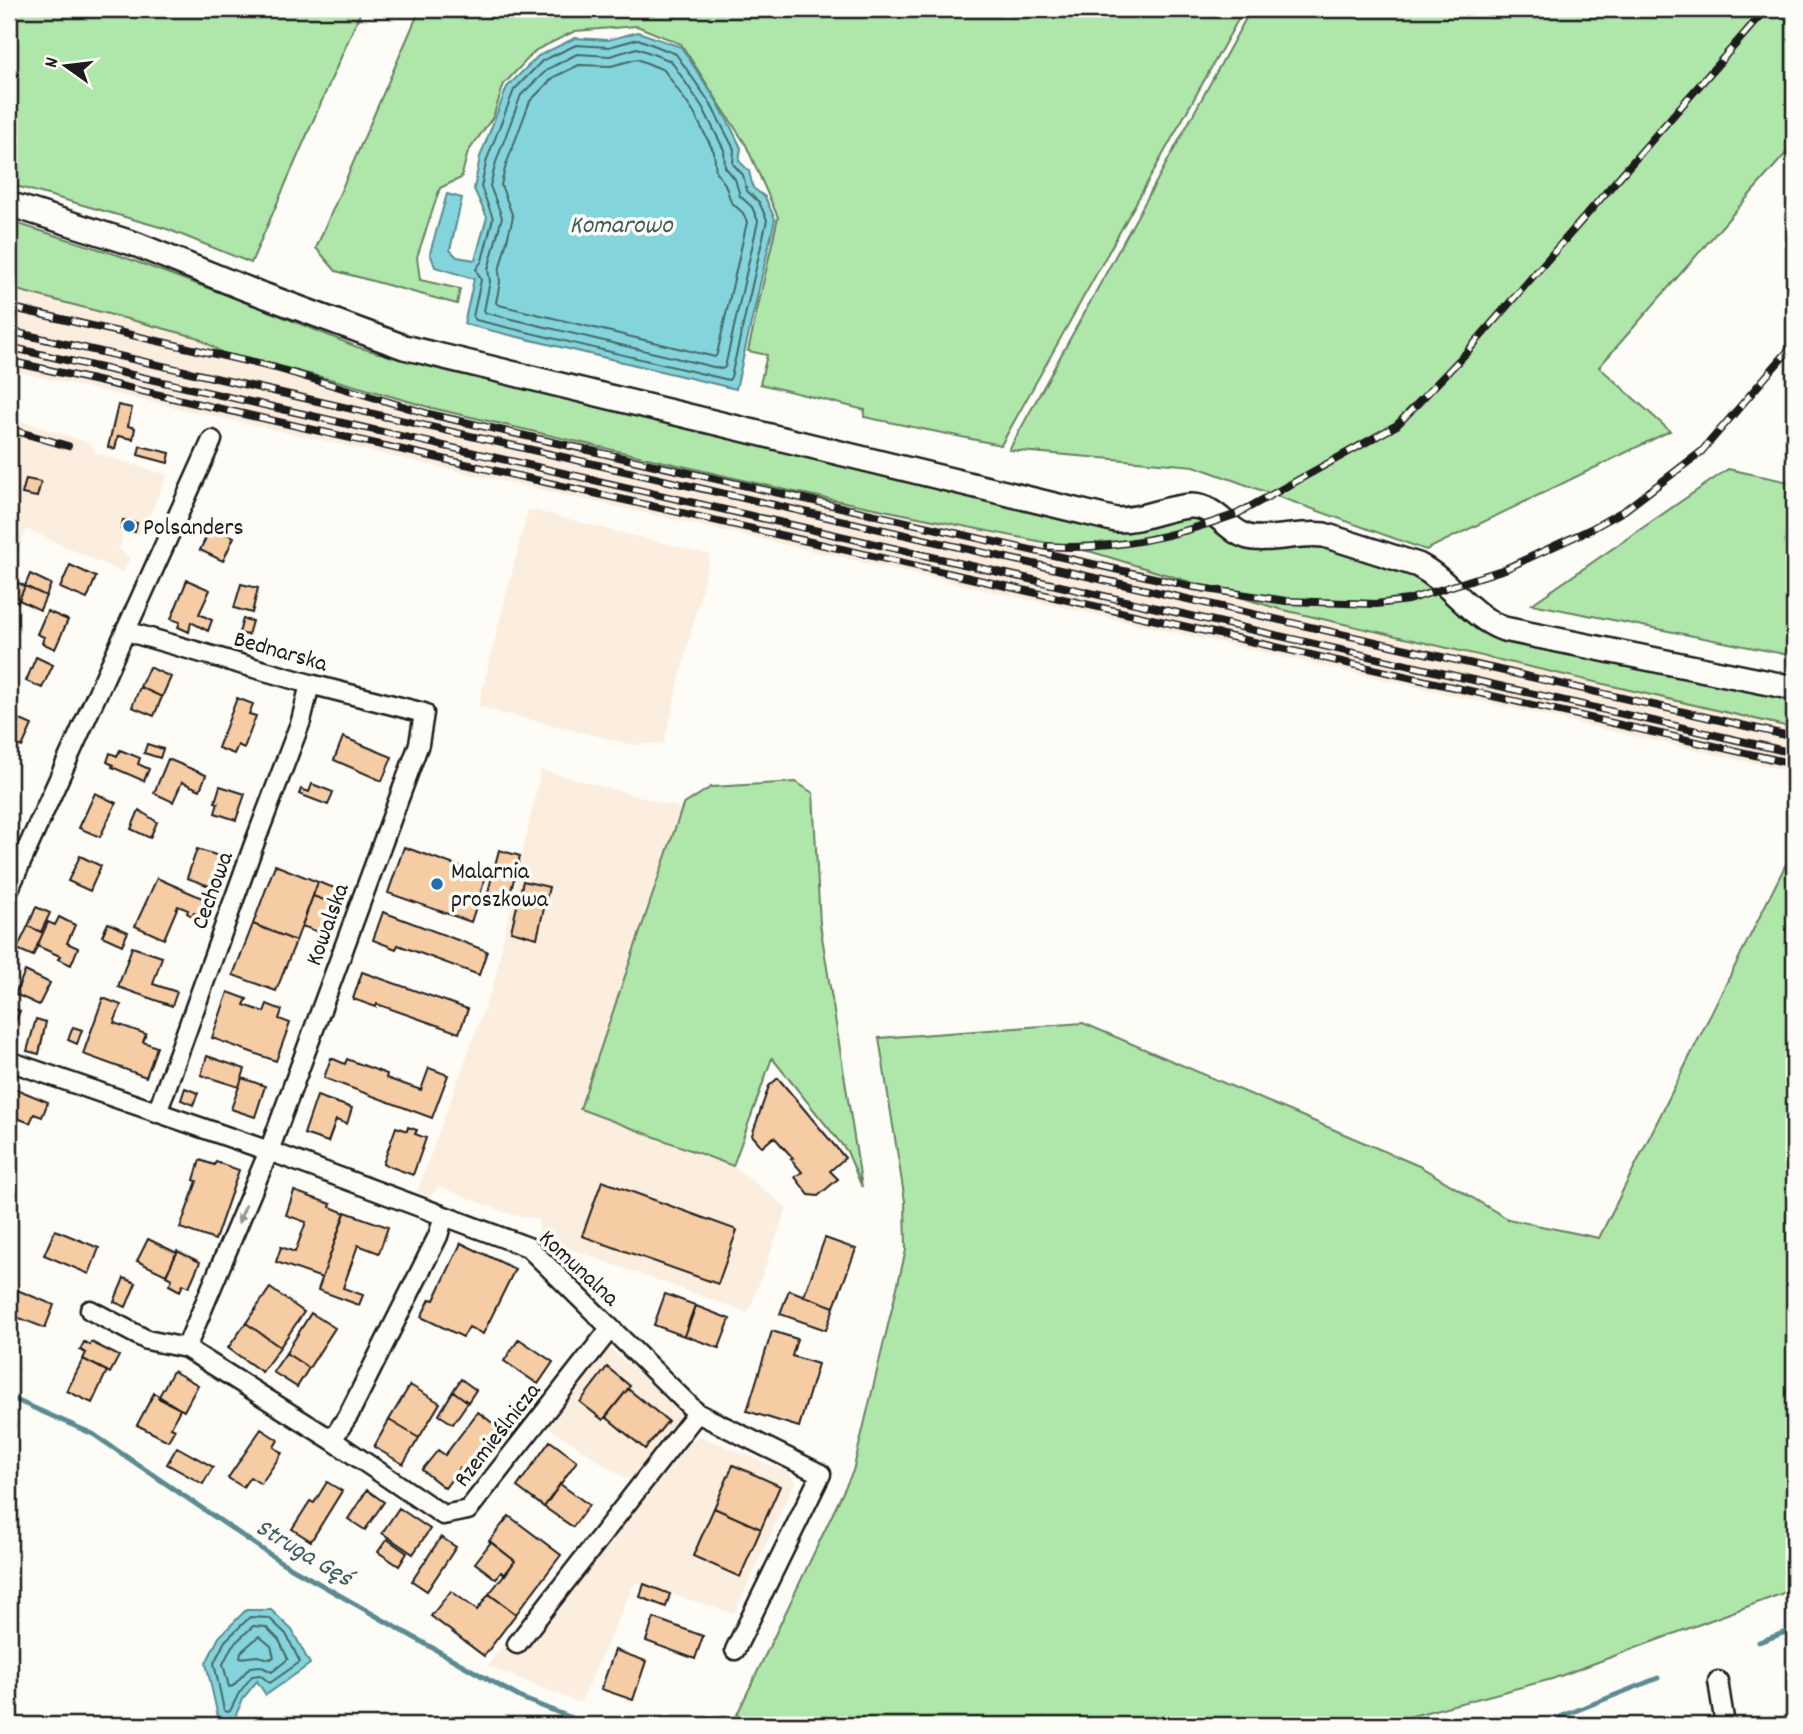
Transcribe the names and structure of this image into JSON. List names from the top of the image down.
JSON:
{
  "streets": {
    "street": [
      "Bednarska",
      "Cechowa",
      "Kowalska",
      "Komunalna",
      "Rzemieślnicza"
    ]
  },
  "crossings": [
    ["Bednarska", "Cechowa"],
    ["Bednarska", "Kowalska"],
    ["Cechowa", "Komunalna"],
    ["Kowalska", "Komunalna"],
    ["Komunalna", "Rzemieślnicza"]
  ],
  "water": ["Komarowo", "Struga Gęś"],
  "places": ["Polsanders", "Malarnia proszkowa"],
  "north": "left"
}
